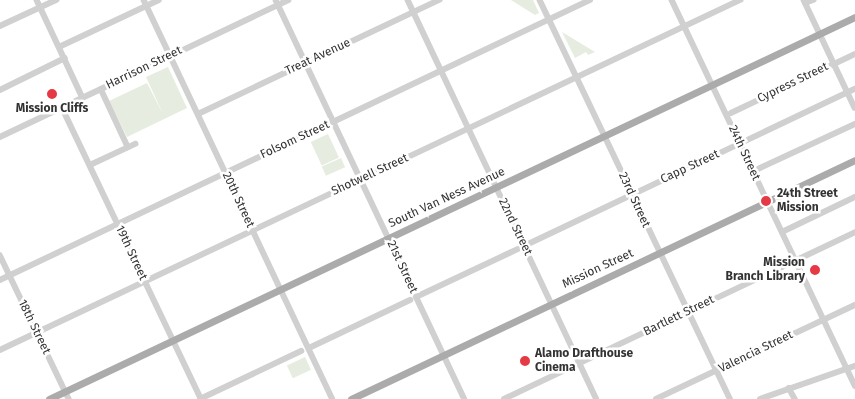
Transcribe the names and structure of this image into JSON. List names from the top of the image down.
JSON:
{
  "streets": {
    "main road": ["South Van Ness Avenue", "Mission Street"],
    "street": [
      "Treat Avenue",
      "Harrison Street",
      "Cypress Street",
      "Folsom Street",
      "24th Street",
      "Capp Street",
      "Shotwell Street",
      "20th Street",
      "23rd Street",
      "22nd Street",
      "19th Street",
      "21st Street",
      "Bartlett Street",
      "18th Street",
      "Valencia Street"
    ]
  },
  "crossings": [
    ["Treat Avenue", "20th Street"],
    ["Treat Avenue", "22nd Street"],
    ["Treat Avenue", "21st Street"],
    ["Harrison Street", "20th Street"],
    ["Harrison Street", "19th Street"],
    ["Harrison Street", "21st Street"],
    ["Folsom Street", "20th Street"],
    ["Folsom Street", "23rd Street"],
    ["Folsom Street", "22nd Street"],
    ["Folsom Street", "19th Street"],
    ["Folsom Street", "21st Street"],
    ["Folsom Street", "18th Street"],
    ["24th Street", "Capp Street"],
    ["24th Street", "Shotwell Street"],
    ["24th Street", "South Van Ness Avenue"],
    ["24th Street", "Mission Street"],
    ["24th Street", "Bartlett Street"],
    ["24th Street", "Valencia Street"],
    ["Capp Street", "23rd Street"],
    ["Capp Street", "22nd Street"],
    ["Shotwell Street", "20th Street"],
    ["Shotwell Street", "23rd Street"],
    ["Shotwell Street", "22nd Street"],
    ["Shotwell Street", "19th Street"],
    ["Shotwell Street", "21st Street"],
    ["Shotwell Street", "18th Street"],
    ["South Van Ness Avenue", "20th Street"],
    ["South Van Ness Avenue", "23rd Street"],
    ["South Van Ness Avenue", "22nd Street"],
    ["South Van Ness Avenue", "19th Street"],
    ["South Van Ness Avenue", "21st Street"],
    ["South Van Ness Avenue", "18th Street"],
    ["23rd Street", "Mission Street"],
    ["23rd Street", "Bartlett Street"],
    ["23rd Street", "Valencia Street"],
    ["22nd Street", "Mission Street"],
    ["22nd Street", "Bartlett Street"],
    ["21st Street", "Mission Street"]
  ],
  "places": [
    "Mission Cliffs",
    "24th Street Mission",
    "Mission Branch Library",
    "Alamo Drafthouse Cinema"
  ]
}
